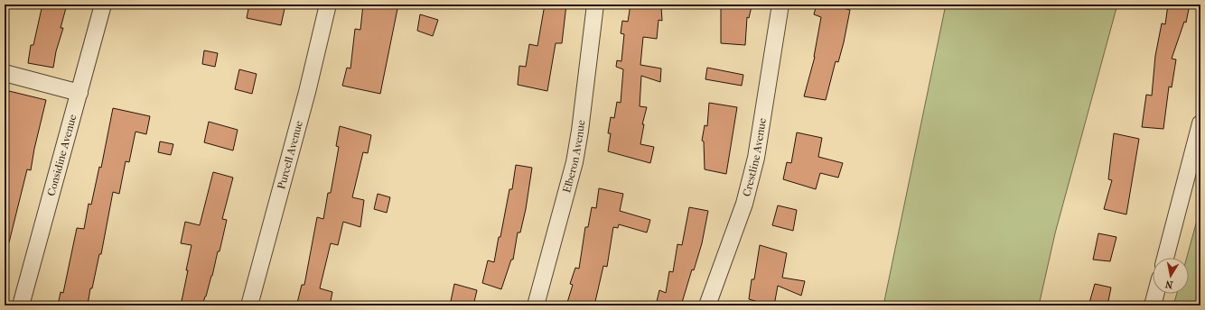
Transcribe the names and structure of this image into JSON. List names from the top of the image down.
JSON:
{
  "streets": {
    "street": [
      "Considine Avenue",
      "Purcell Avenue",
      "Elberon Avenue",
      "Crestline Avenue"
    ]
  },
  "north": "bottom"
}
